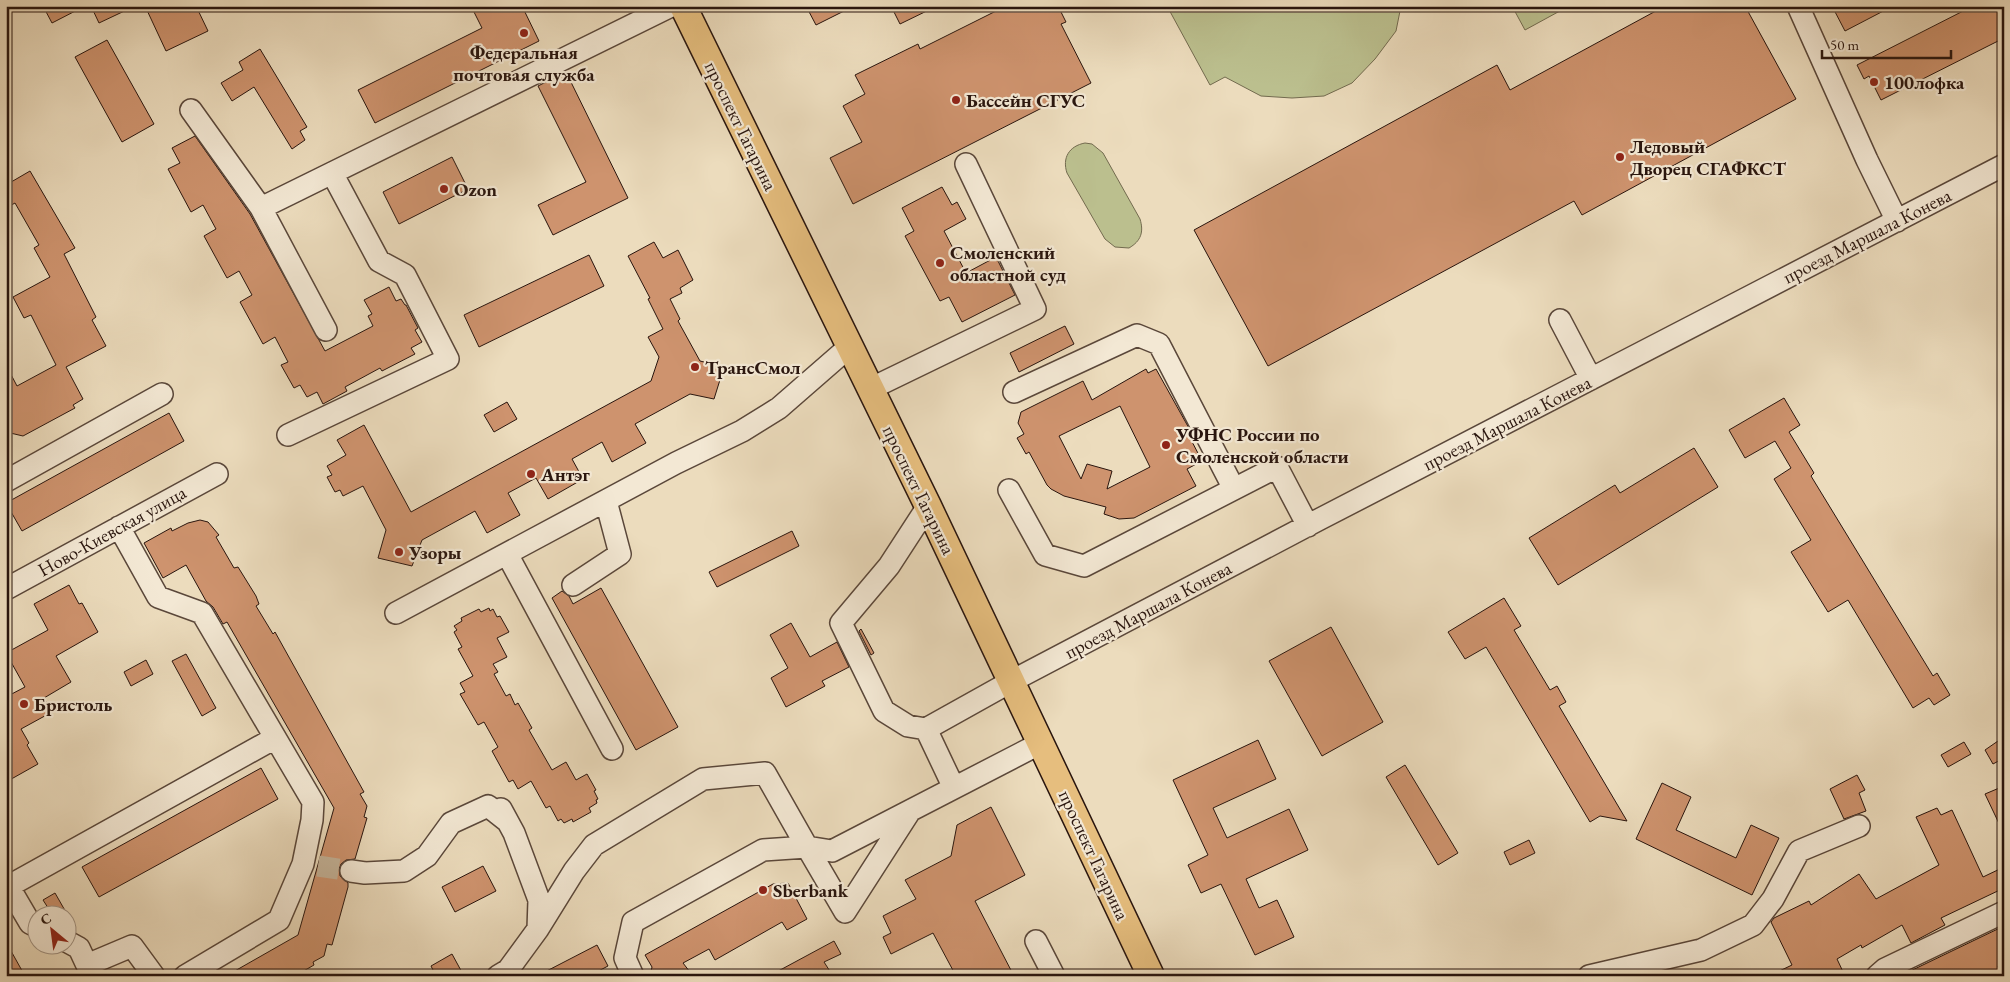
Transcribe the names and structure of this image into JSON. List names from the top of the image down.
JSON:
{
  "streets": {
    "main road": ["проспект Гагарина"],
    "street": ["проезд Маршала Конева", "Ново-Киевская улица"]
  },
  "crossings": [
    ["проспект Гагарина", "проезд Маршала Конева"]
  ],
  "places": [
    "Федеральная почтовая служба",
    "100лофка",
    "Бассейн СГУС",
    "Ледовый Дворец СГАФКСТ",
    "Ozon",
    "Смоленский областной суд",
    "ТрансСмол",
    "УФНС России по Смоленской области",
    "Антэг",
    "Узоры",
    "Бристоль",
    "Sberbank"
  ],
  "scale_bar": "50 m",
  "north": "top left"
}
